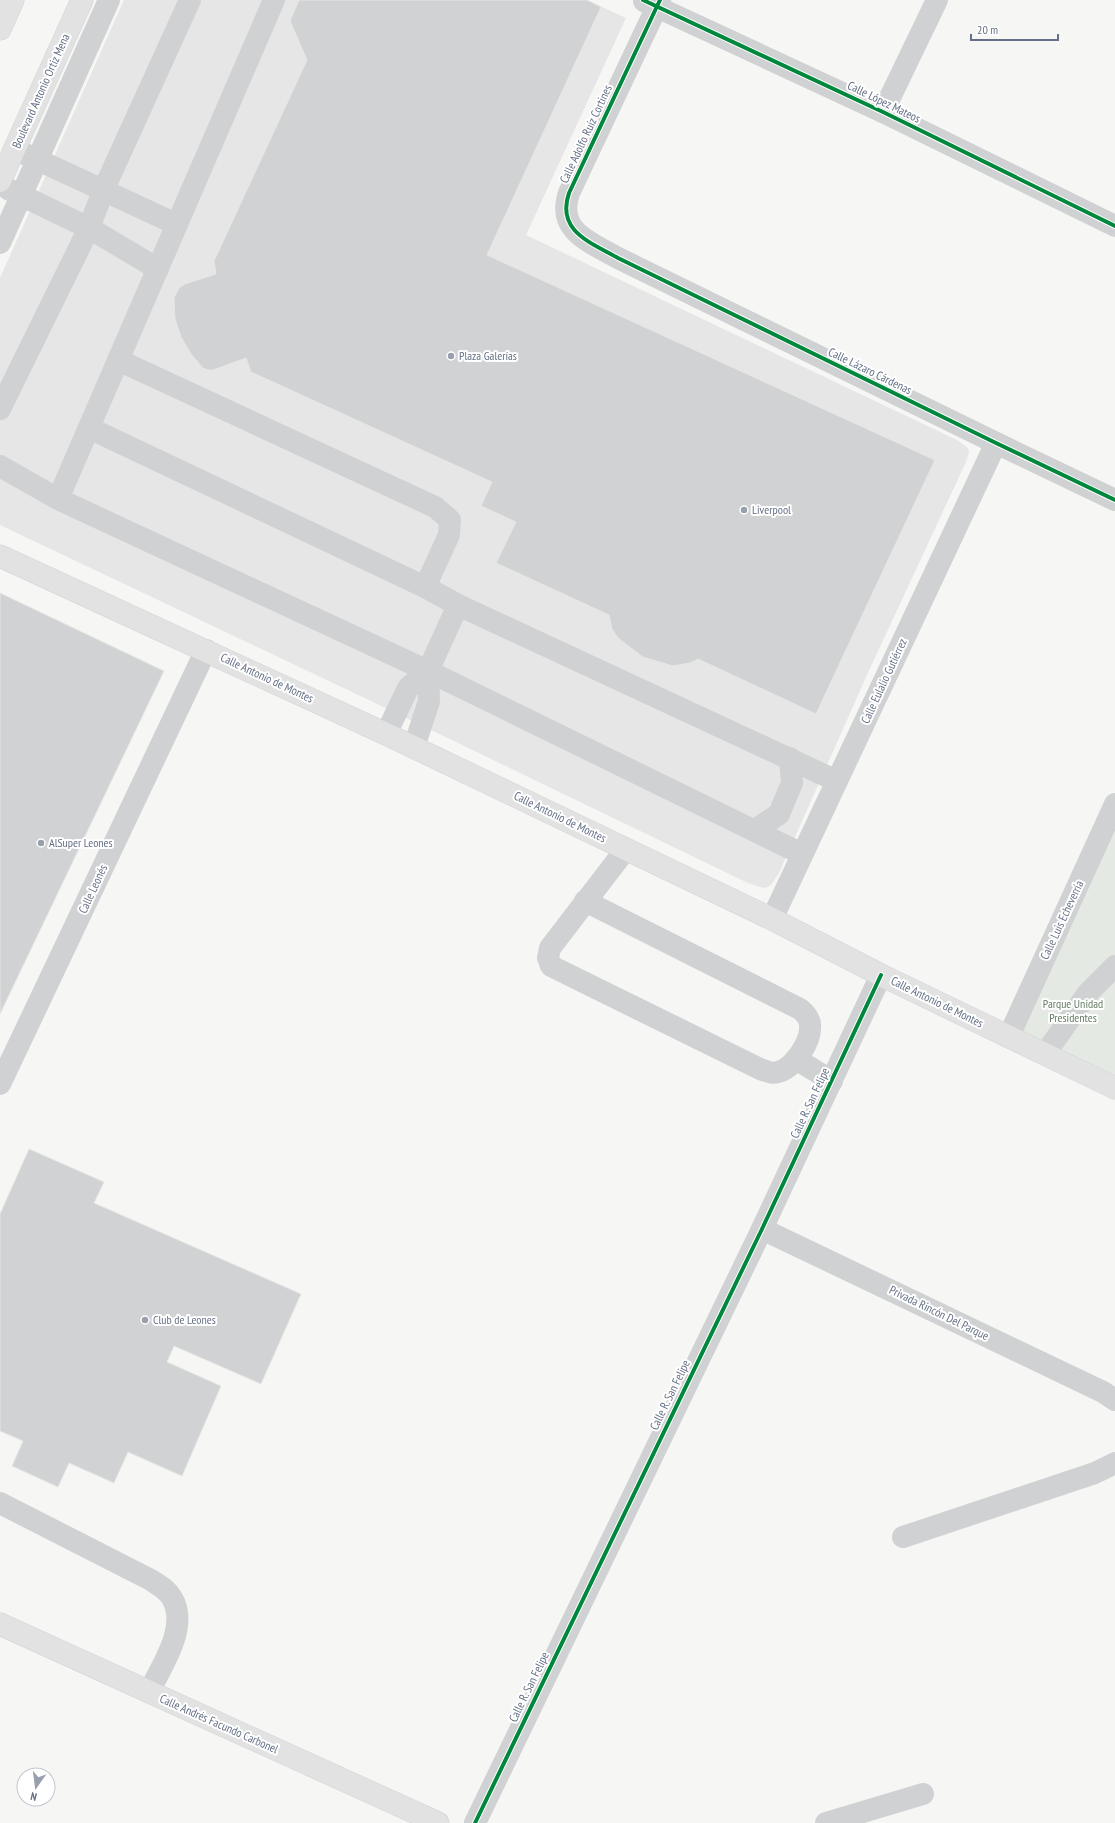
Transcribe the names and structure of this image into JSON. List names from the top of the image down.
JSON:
{
  "streets": {
    "main road": ["Boulevard Antonio Ortiz Mena", "Calle Antonio de Montes", "Calle Andrés Facundo Carbonel"],
    "street": [
      "Calle López Mateos",
      "Calle Adolfo Ruíz Cortines",
      "Calle Lázaro Cárdenas",
      "Calle Eulalio Gutiérrez",
      "Calle Leonés",
      "Calle Luis Echeverría",
      "Calle R. San Felipe",
      "Privada Rincón Del Parque"
    ]
  },
  "crossings": [
    ["Calle López Mateos", "Calle Adolfo Ruíz Cortines"],
    ["Calle Adolfo Ruíz Cortines", "Calle Lázaro Cárdenas"],
    ["Calle Lázaro Cárdenas", "Calle Eulalio Gutiérrez"],
    ["Calle Antonio de Montes", "Calle Eulalio Gutiérrez"],
    ["Calle Antonio de Montes", "Calle Leonés"],
    ["Calle Antonio de Montes", "Calle Luis Echeverría"],
    ["Calle Antonio de Montes", "Calle R. San Felipe"],
    ["Calle R. San Felipe", "Privada Rincón Del Parque"]
  ],
  "parks": ["Parque Unidad Presidentes"],
  "places": [
    "Plaza Galerías",
    "Liverpool",
    "AlSuper Leones",
    "Club de Leones"
  ],
  "scale_bar": "20 m",
  "north": "bottom"
}
